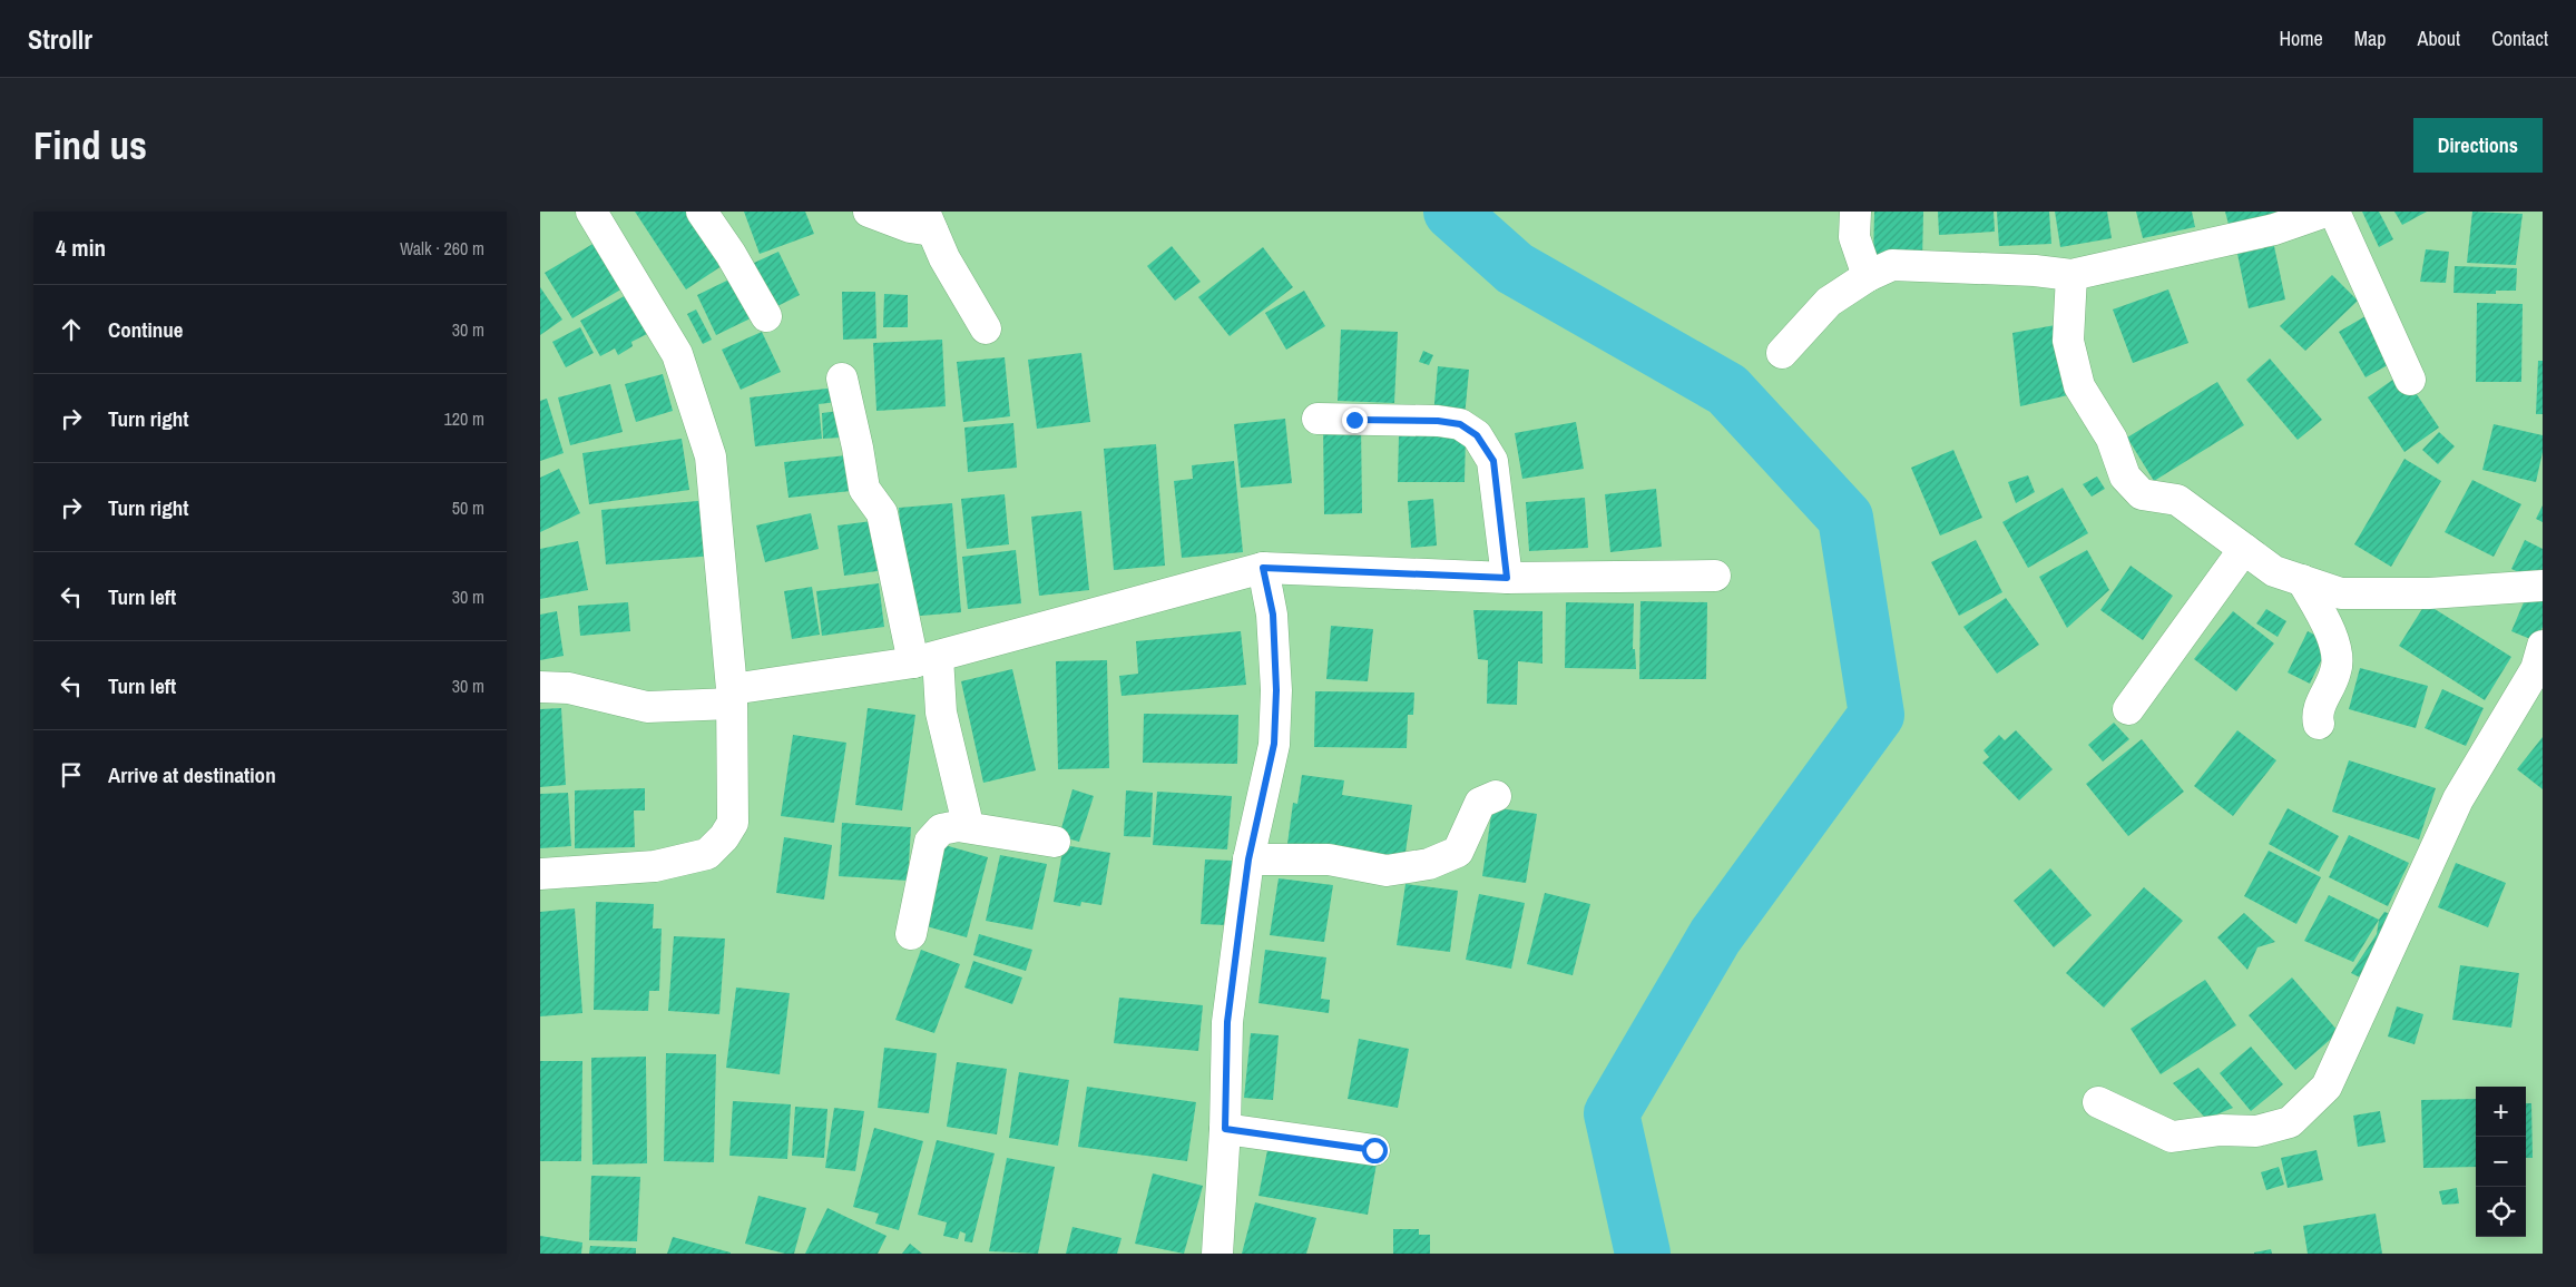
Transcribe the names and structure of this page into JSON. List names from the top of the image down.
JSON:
{
  "page": {
    "header": "Strollr",
    "nav": [
      "Home",
      "Map",
      "About",
      "Contact"
    ],
    "buttons": "Directions",
    "title": "Find us",
    "heading": ["4 min", "Walk · 260 m"],
    "list": [
      ["Continue", "30 m"],
      ["Turn right", "120 m"],
      ["Turn right", "50 m"],
      ["Turn left", "30 m"],
      ["Turn left", "30 m"],
      "Arrive at destination"
    ],
    "map_buttons": ["+", "−"]
  }
}
